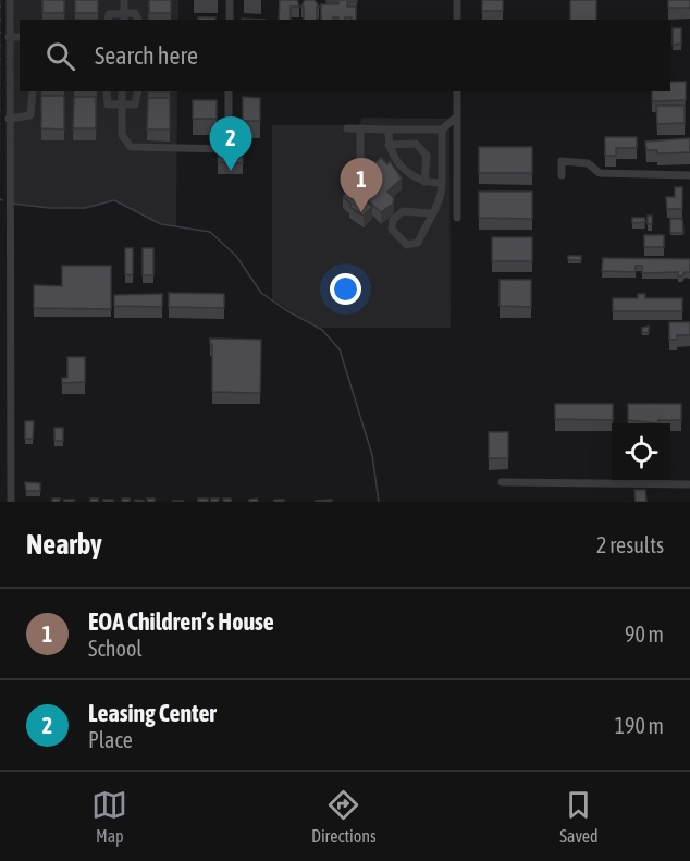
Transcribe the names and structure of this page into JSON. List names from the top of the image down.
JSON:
{
  "page": {
    "search": "Search here",
    "pins": ["2", "1"],
    "heading": ["Nearby", "2 results"],
    "list": [
      {
        "mark": "1",
        "name": "EOA Children’s House",
        "note": "School",
        "value": "90 m"
      },
      {
        "mark": "2",
        "name": "Leasing Center",
        "note": "Place",
        "value": "190 m"
      }
    ],
    "nav": ["Map", "Directions", "Saved"]
  }
}
